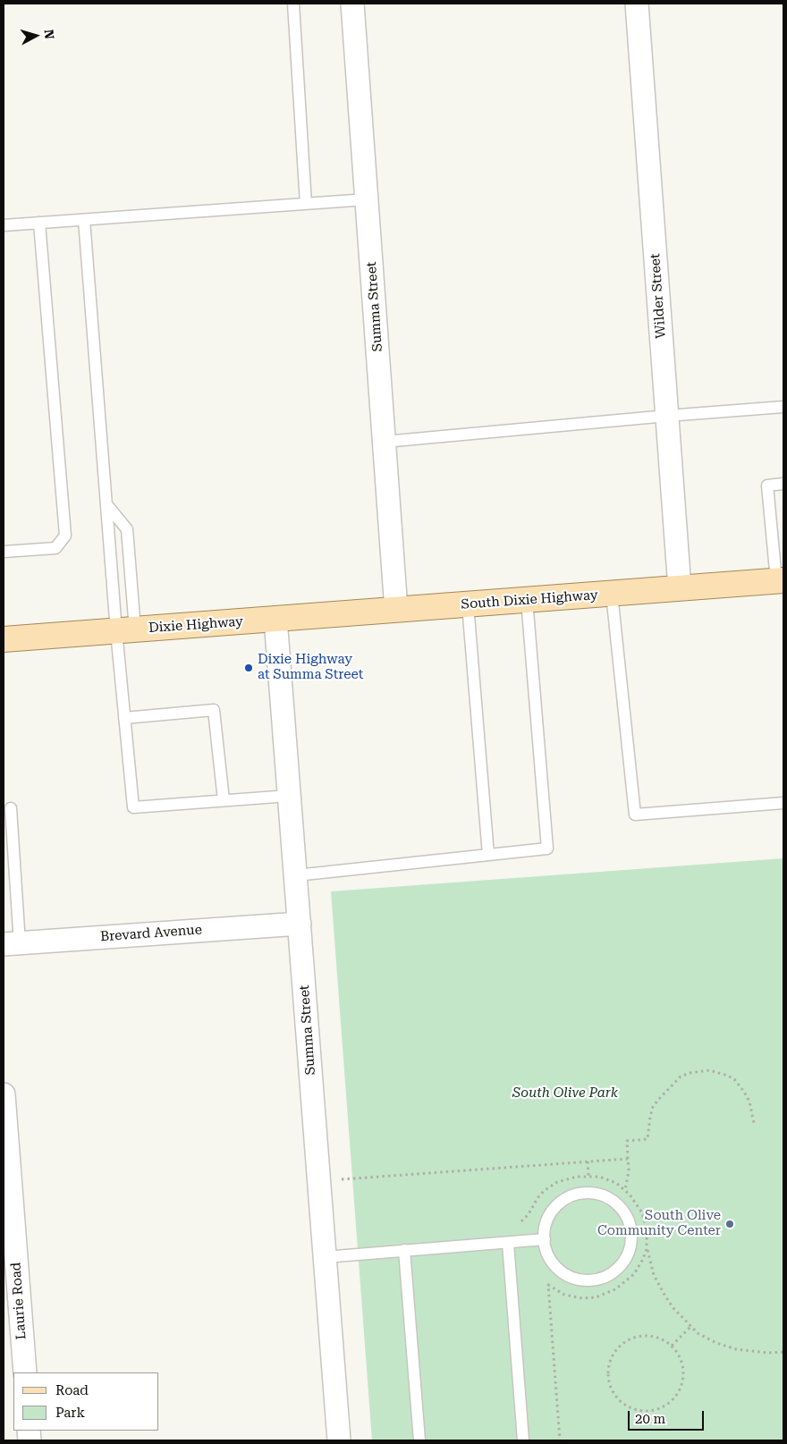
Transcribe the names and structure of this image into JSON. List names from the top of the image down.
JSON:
{
  "streets": {
    "main road": ["South Dixie Highway", "Dixie Highway"],
    "street": [
      "Wilder Street",
      "Summa Street",
      "Brevard Avenue",
      "Laurie Road"
    ]
  },
  "crossings": [
    ["Wilder Street", "South Dixie Highway"],
    ["Summa Street", "South Dixie Highway"],
    ["Summa Street", "Dixie Highway"],
    ["Summa Street", "Brevard Avenue"],
    ["South Dixie Highway", "Dixie Highway"]
  ],
  "parks": ["South Olive Park"],
  "places": ["Dixie Highway at Summa Street", "South Olive Community Center"],
  "legend": ["Road", "Park"],
  "scale_bar": "20 m",
  "north": "right"
}
